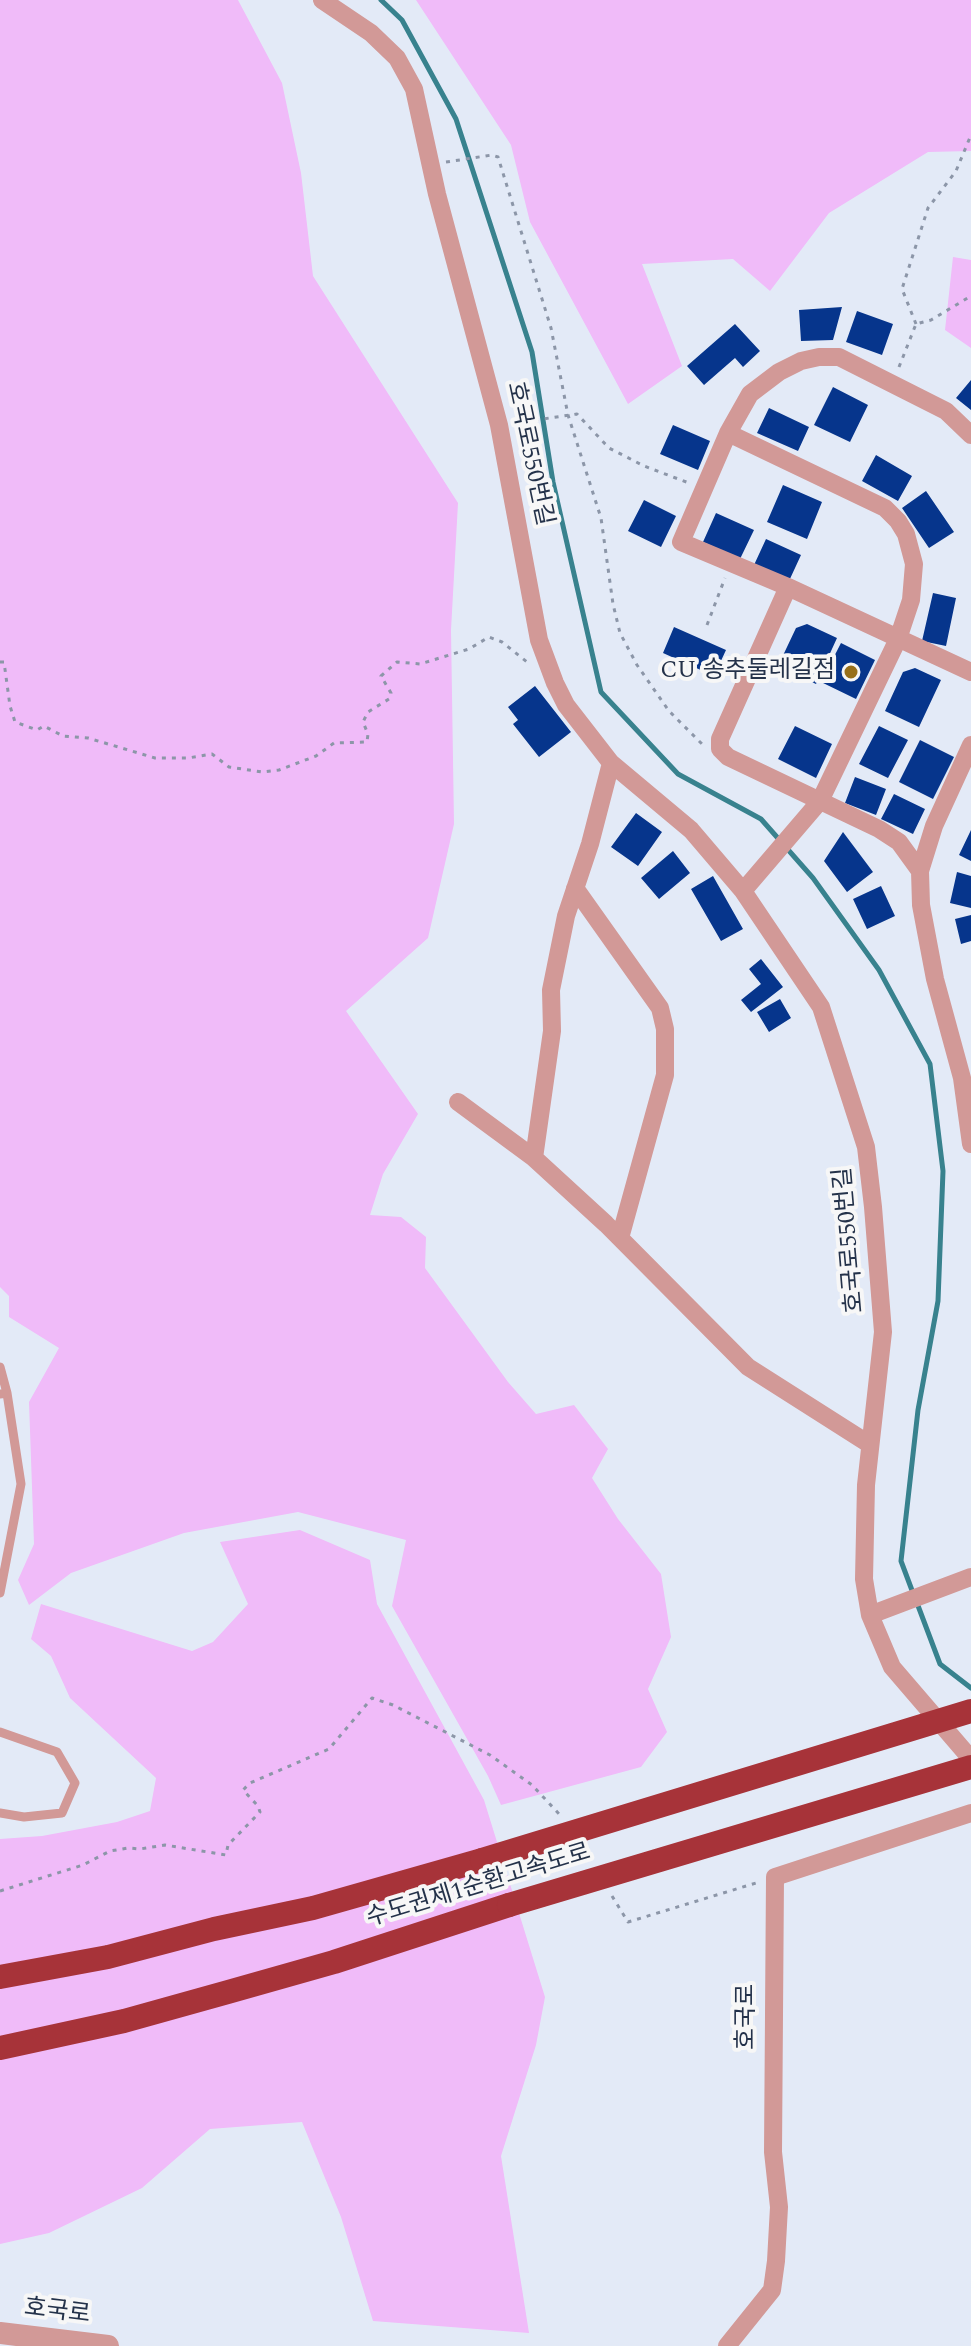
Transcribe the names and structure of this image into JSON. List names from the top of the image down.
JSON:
{
  "streets": {
    "highway": ["수도권제1순환고속도로"],
    "street": ["호국로550번길", "호국로"]
  },
  "places": ["CU 송추둘레길점"]
}
